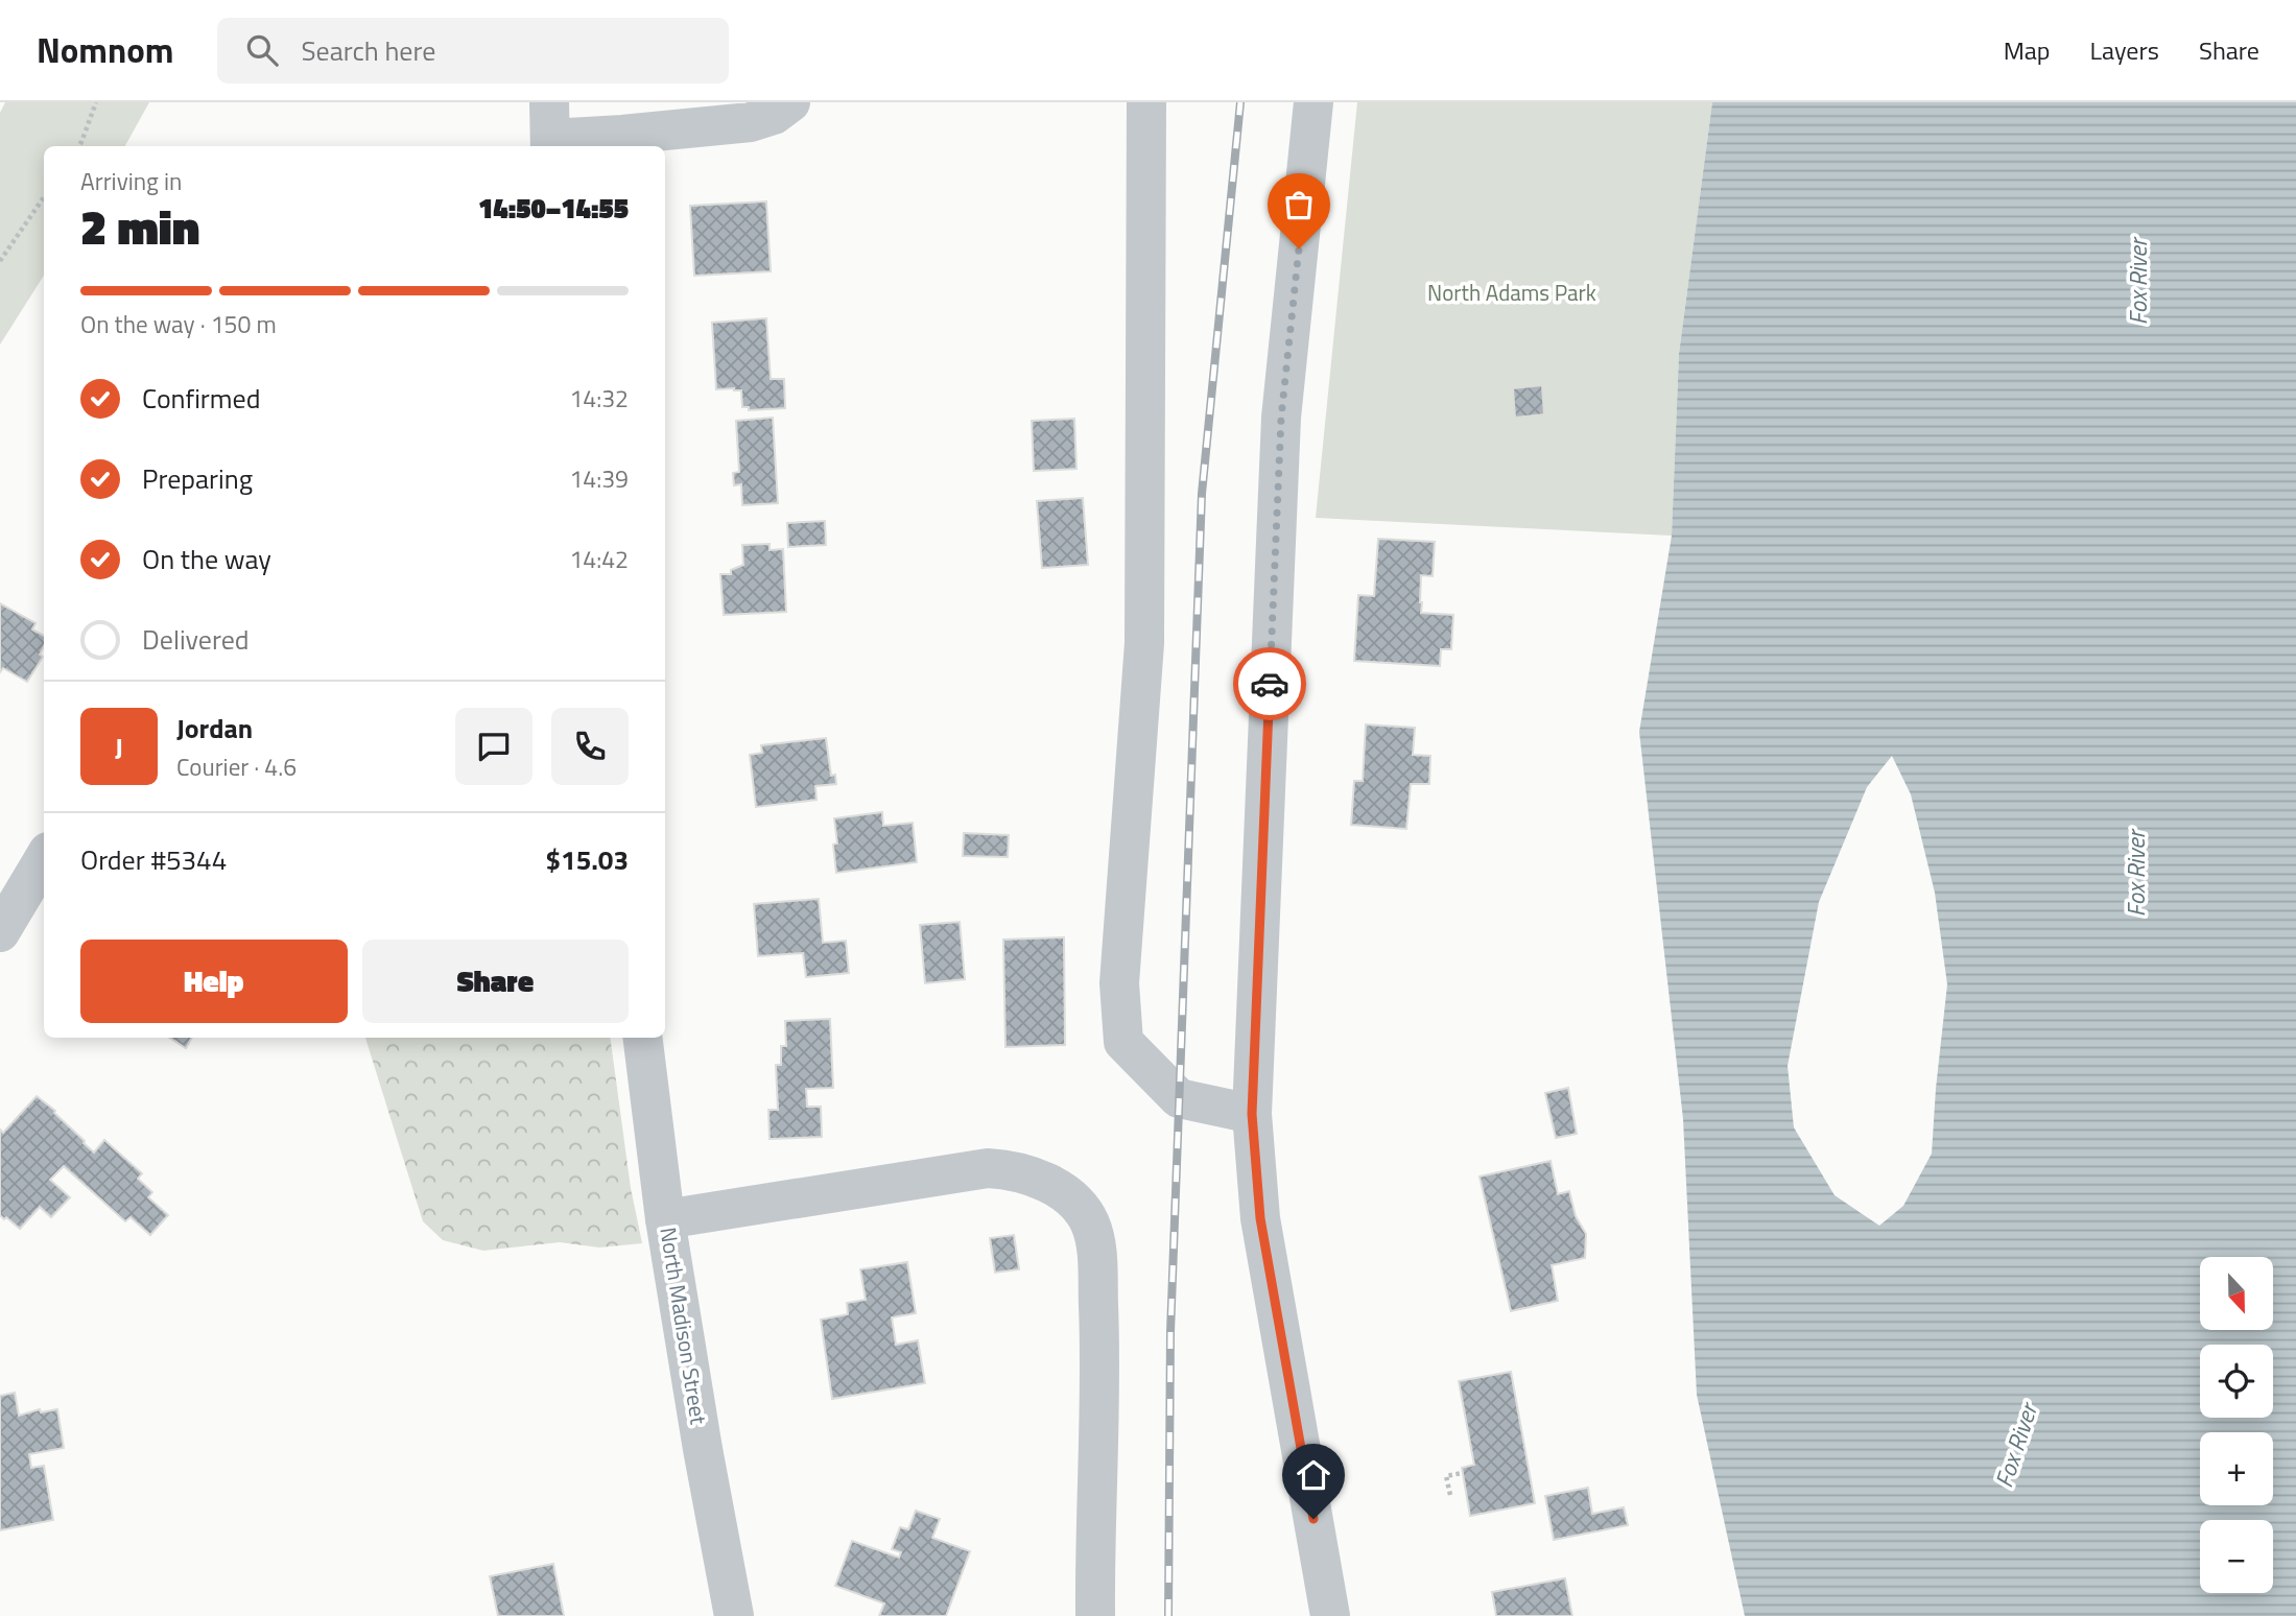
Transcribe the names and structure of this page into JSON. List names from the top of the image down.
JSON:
{
  "streets": {
    "street": ["North Madison Street"]
  },
  "water": ["Fox River"],
  "parks": ["North Adams Park"],
  "north": "bottom",
  "page": {
    "header": "Nomnom",
    "search": "Search here",
    "nav": ["Map", "Layers", "Share"],
    "heading": ["2 min", "Arriving in", "14:50–14:55"],
    "panel": [
      "Jordan",
      "Courier · 4.6",
      "Order #5344",
      "$15.03"
    ],
    "bar": "On the way · 150 m",
    "list": [
      ["Confirmed", "14:32"],
      ["Preparing", "14:39"],
      ["On the way", "14:42"],
      "Delivered"
    ],
    "round": "J",
    "buttons": ["Help", "Share"],
    "map_buttons": ["+", "−"]
  }
}
